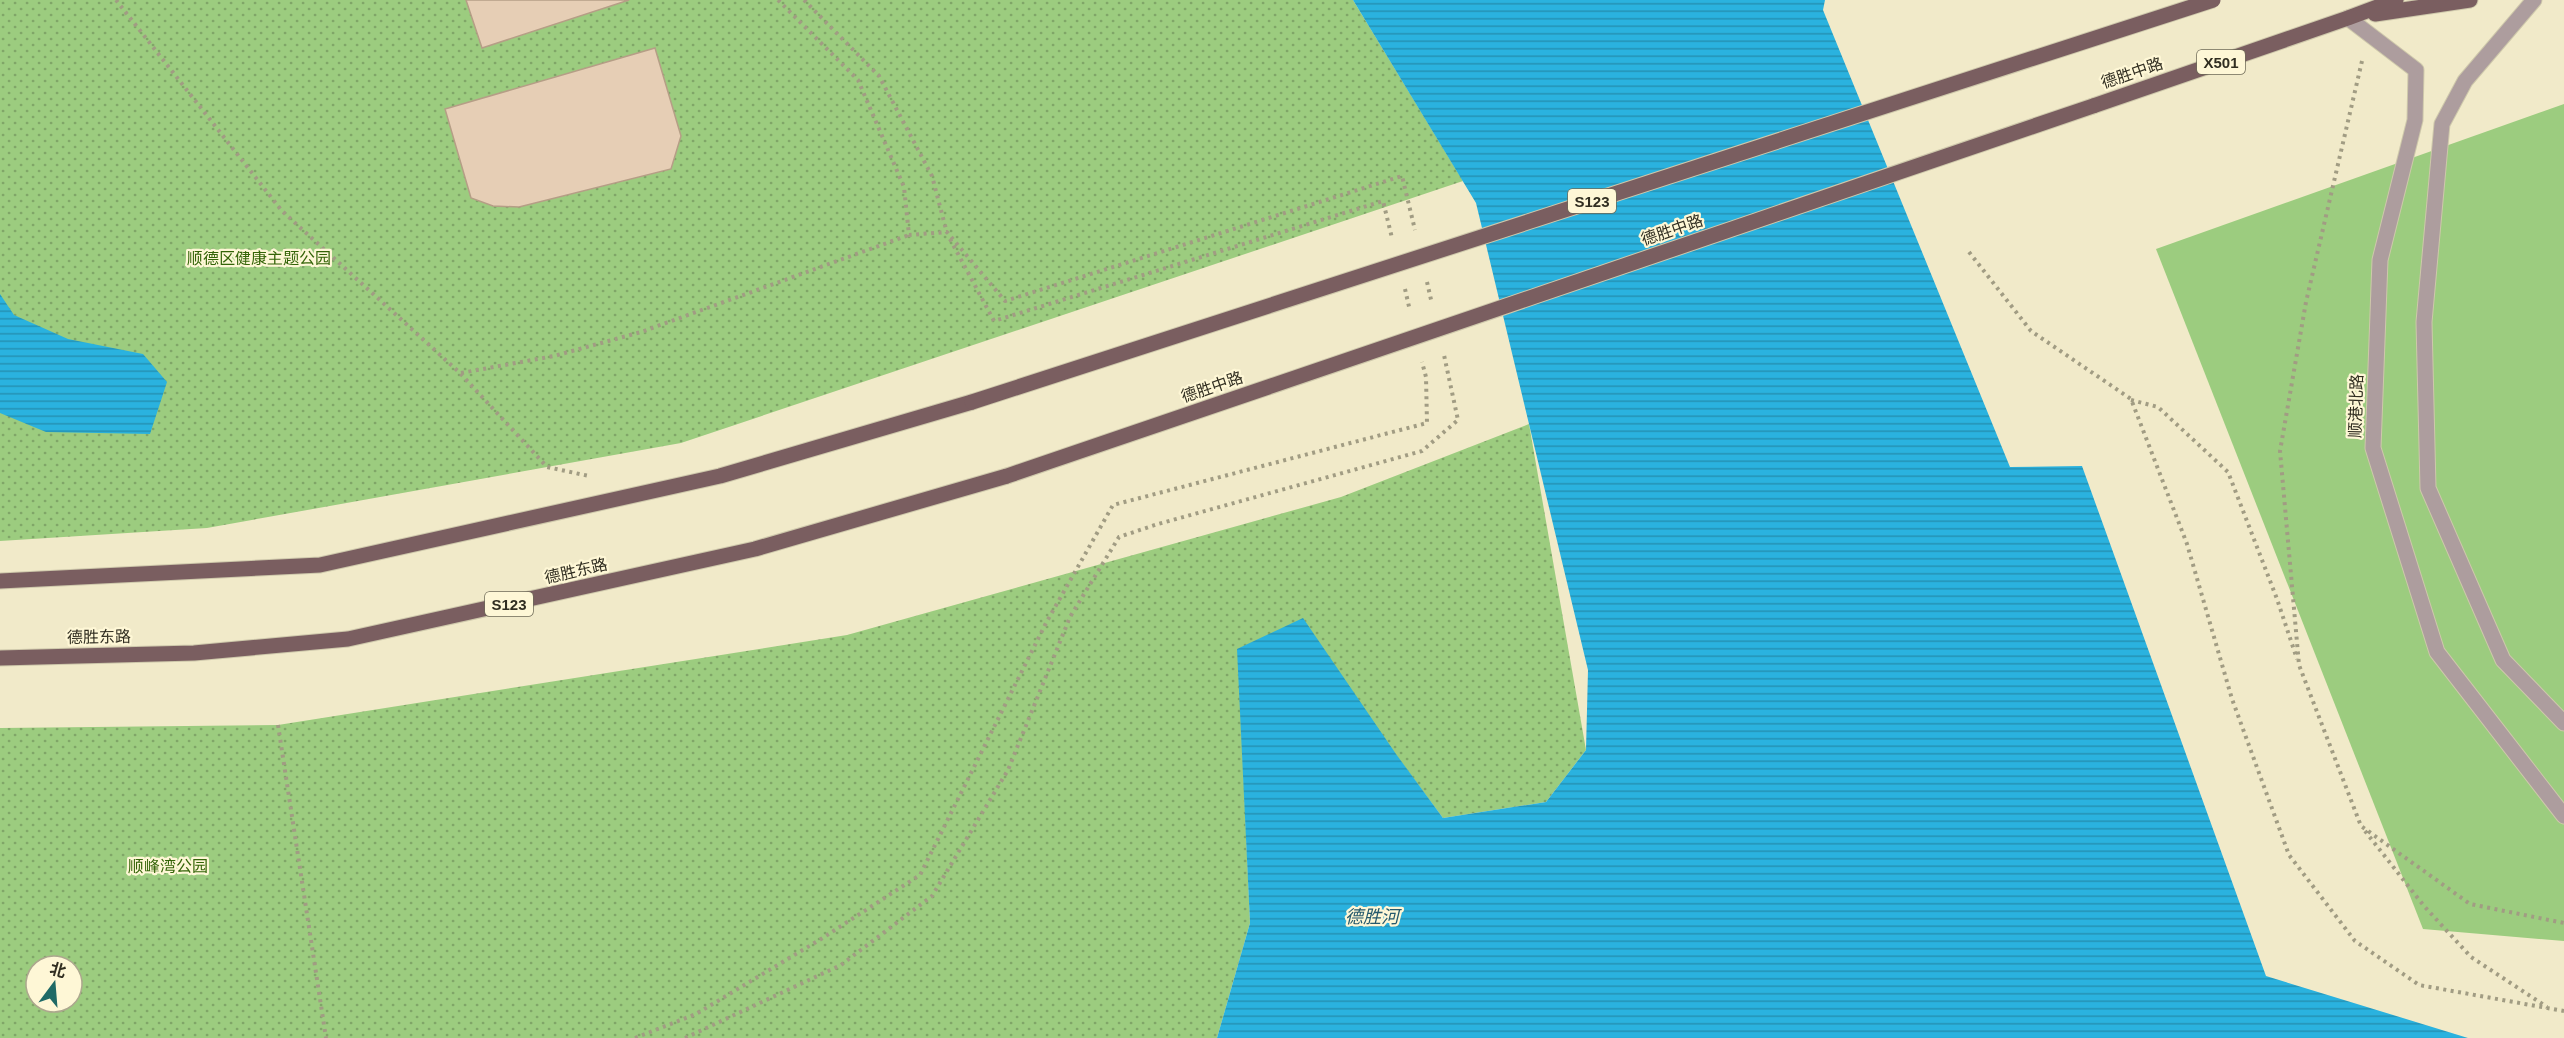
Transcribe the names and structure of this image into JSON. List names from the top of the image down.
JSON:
{
  "streets": {
    "main road": [
      "X501",
      "德胜中路",
      "S123",
      "德胜东路"
    ],
    "lane": ["顺港北路"]
  },
  "crossings": [
    ["德胜中路", "顺港北路"],
    ["德胜中路", "德胜东路"]
  ],
  "water": ["德胜河"],
  "parks": ["顺德区健康主题公园", "顺峰湾公园"],
  "north": "top"
}
